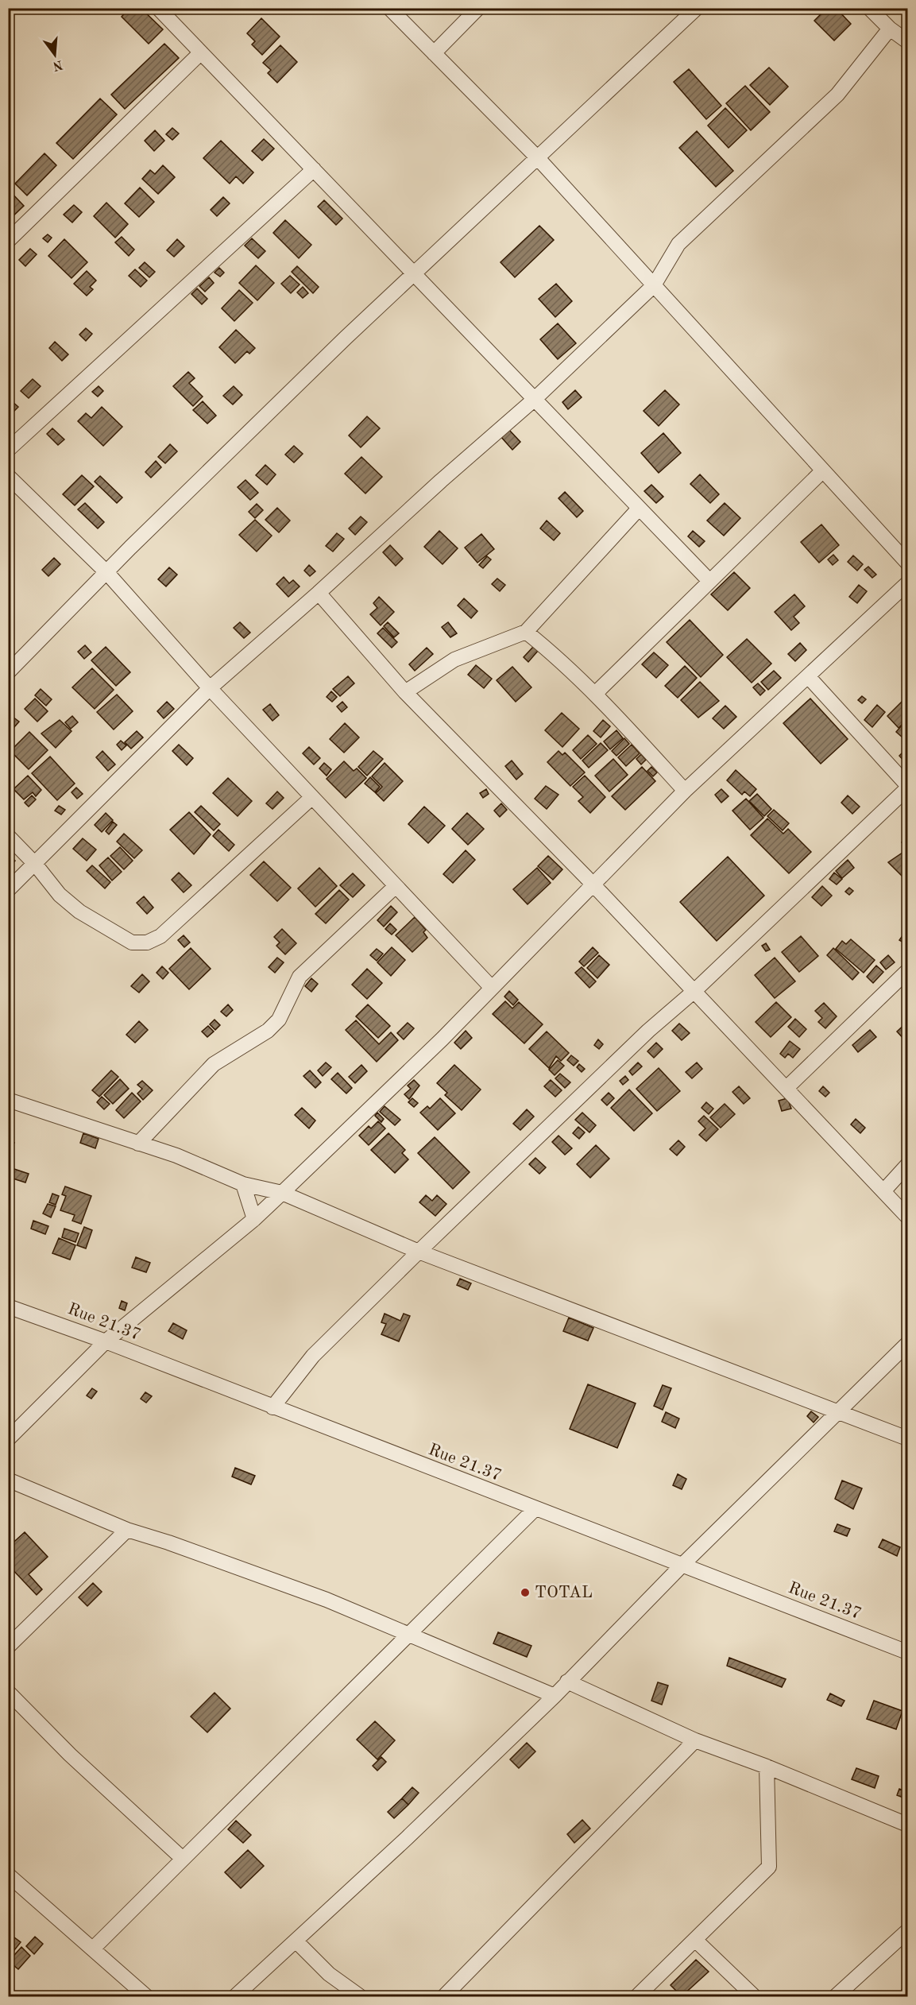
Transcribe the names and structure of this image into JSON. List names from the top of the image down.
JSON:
{
  "streets": {
    "street": ["Rue 21.37"]
  },
  "places": ["TOTAL"],
  "north": "bottom"
}
